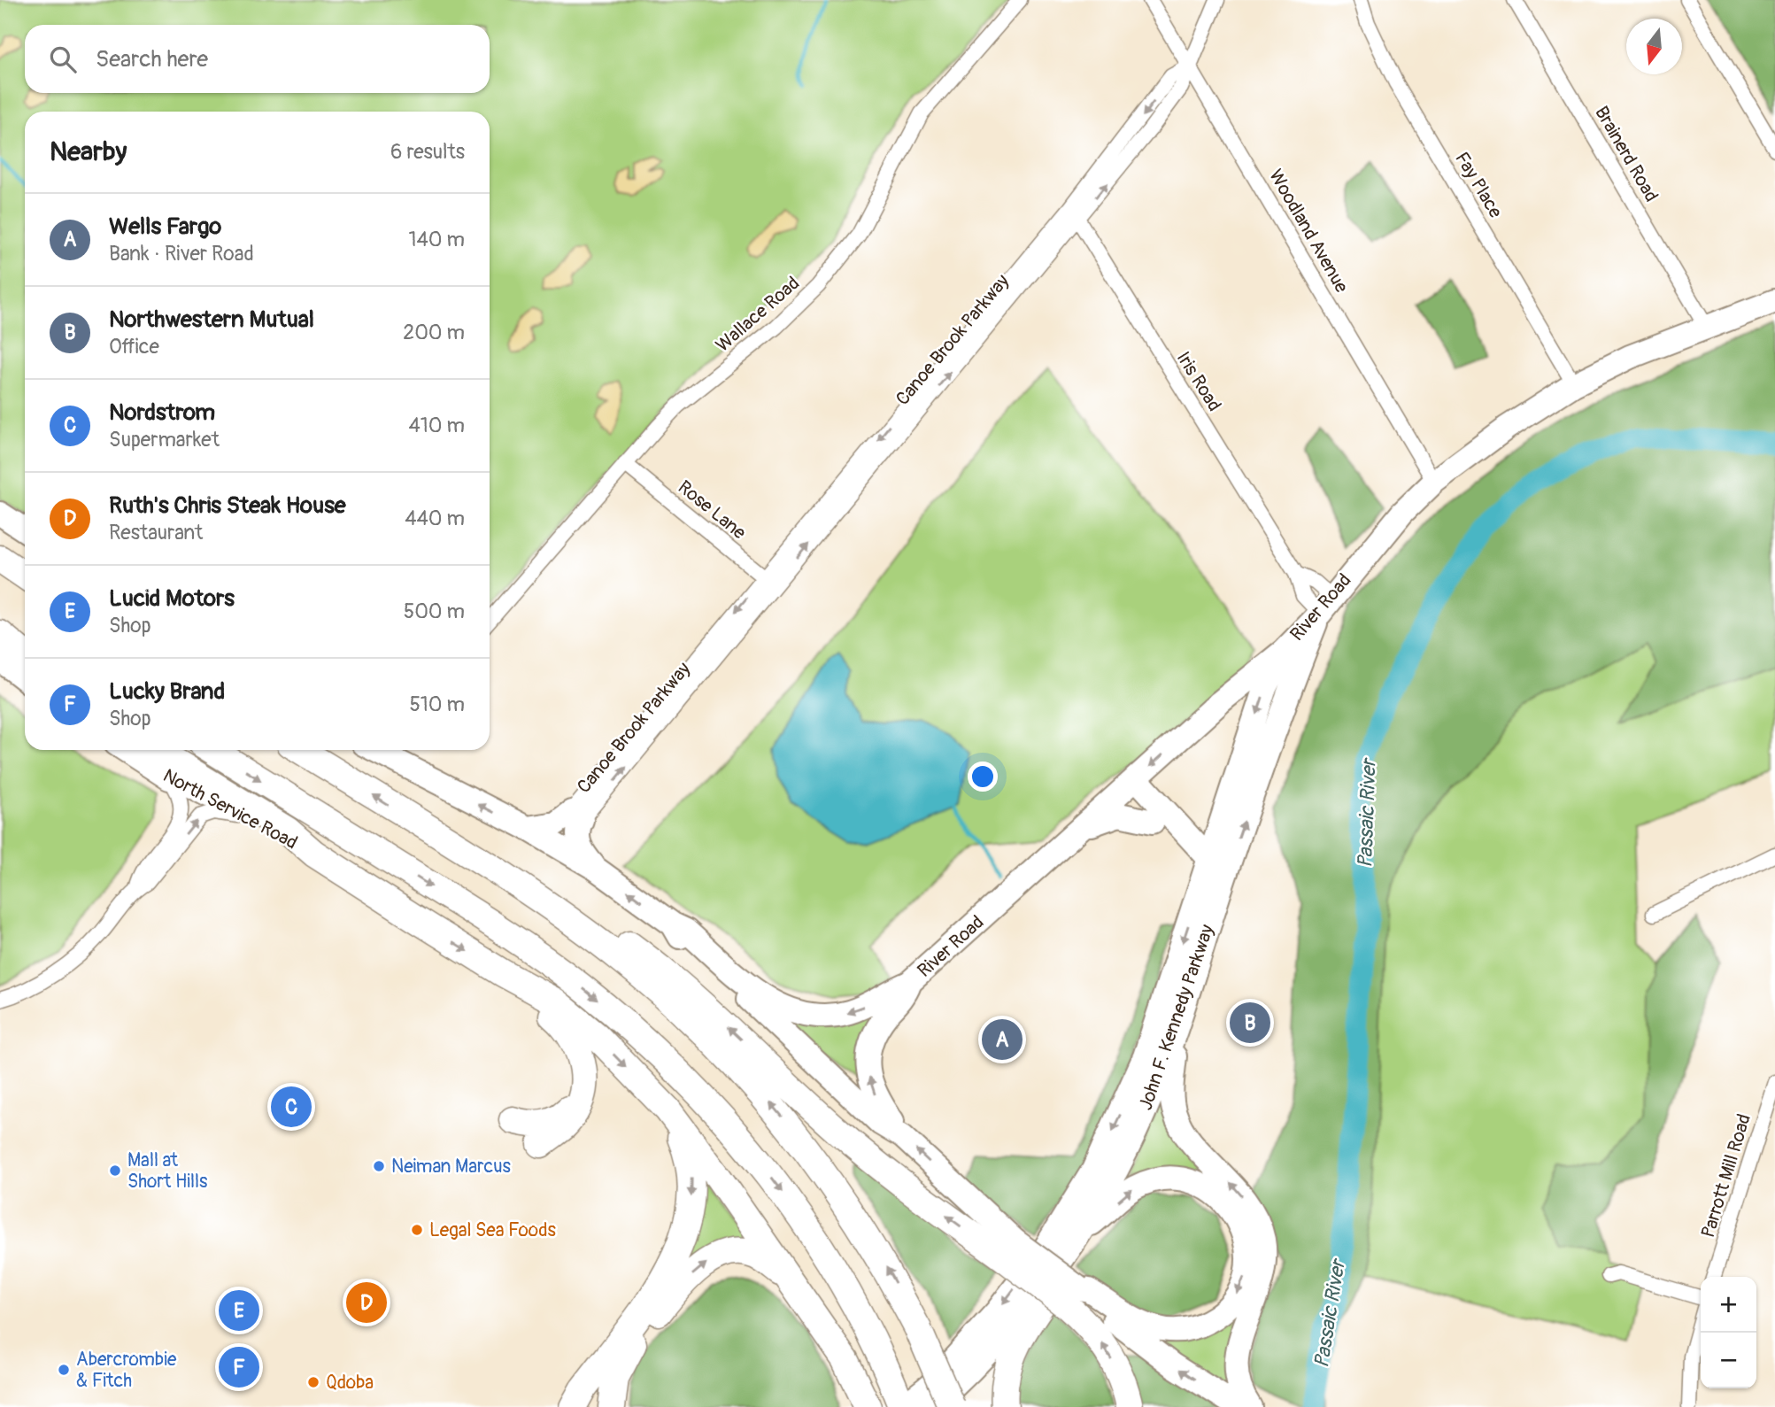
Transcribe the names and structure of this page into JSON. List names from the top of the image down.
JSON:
{
  "streets": {
    "main road": ["River Road", "North Service Road", "John F. Kennedy Parkway"],
    "street": [
      "Brainerd Road",
      "Fay Place",
      "Woodland Avenue",
      "Wallace Road",
      "Canoe Brook Parkway",
      "Iris Road",
      "Rose Lane",
      "Parrott Mill Road"
    ]
  },
  "crossings": [
    ["Brainerd Road", "River Road"],
    ["Fay Place", "River Road"],
    ["Woodland Avenue", "Canoe Brook Parkway"],
    ["Woodland Avenue", "River Road"],
    ["Wallace Road", "Rose Lane"],
    ["Canoe Brook Parkway", "Iris Road"],
    ["Canoe Brook Parkway", "Rose Lane"],
    ["Iris Road", "River Road"],
    ["Iris Road", "John F. Kennedy Parkway"],
    ["River Road", "John F. Kennedy Parkway"]
  ],
  "water": ["Passaic River"],
  "places": [
    "Neiman Marcus",
    "Mall at Short Hills",
    "Legal Sea Foods",
    "Abercrombie & Fitch",
    "Qdoba"
  ],
  "north": "bottom",
  "page": {
    "search": "Search here",
    "heading": ["Nearby", "6 results"],
    "list": [
      {
        "mark": "A",
        "name": "Wells Fargo",
        "note": "Bank · River Road",
        "value": "140 m"
      },
      {
        "mark": "B",
        "name": "Northwestern Mutual",
        "note": "Office",
        "value": "200 m"
      },
      {
        "mark": "C",
        "name": "Nordstrom",
        "note": "Supermarket",
        "value": "410 m"
      },
      {
        "mark": "D",
        "name": "Ruth's Chris Steak House",
        "note": "Restaurant",
        "value": "440 m"
      },
      {
        "mark": "E",
        "name": "Lucid Motors",
        "note": "Shop",
        "value": "500 m"
      },
      {
        "mark": "F",
        "name": "Lucky Brand",
        "note": "Shop",
        "value": "510 m"
      }
    ],
    "pins": [
      "B",
      "A",
      "C",
      "D",
      "E",
      "F"
    ],
    "map_buttons": ["+", "−"]
  }
}
